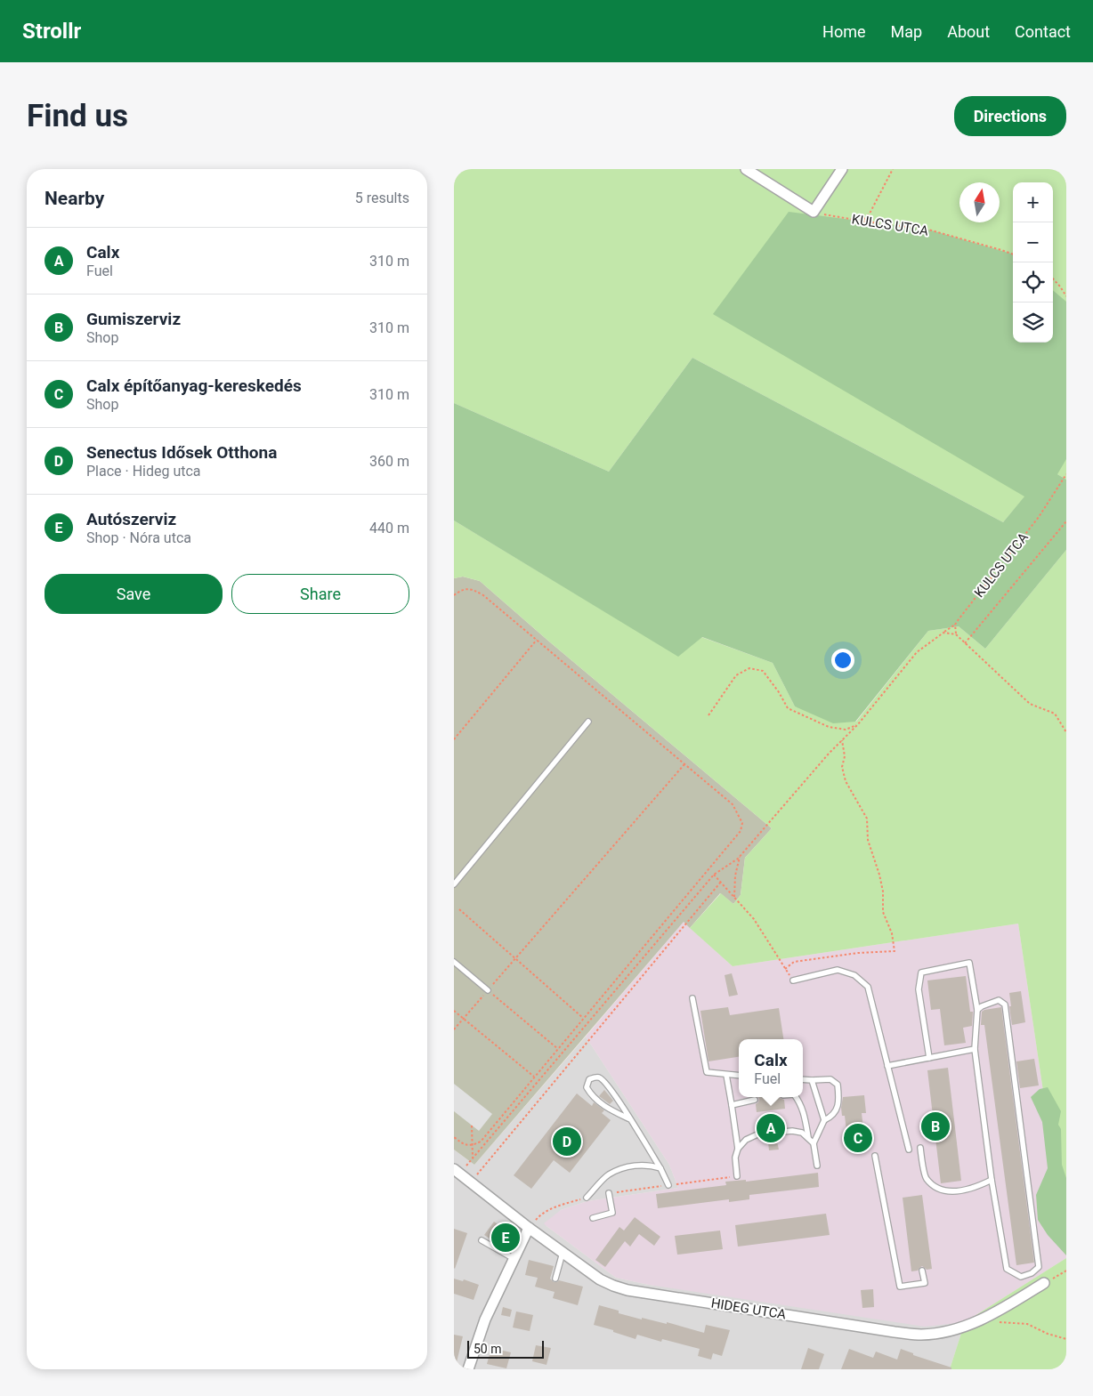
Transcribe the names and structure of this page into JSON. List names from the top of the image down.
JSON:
{
  "streets": {
    "street": ["HIDEG UTCA"],
    "path": ["KULCS UTCA"]
  },
  "scale_bar": "50 m",
  "north": "top",
  "page": {
    "header": "Strollr",
    "nav": [
      "Home",
      "Map",
      "About",
      "Contact"
    ],
    "buttons": [
      "Directions",
      ["Save", "Share"]
    ],
    "title": "Find us",
    "heading": ["Nearby", "5 results"],
    "map_buttons": ["+", "−"],
    "list": [
      {
        "mark": "A",
        "name": "Calx",
        "note": "Fuel",
        "value": "310 m"
      },
      {
        "mark": "B",
        "name": "Gumiszerviz",
        "note": "Shop",
        "value": "310 m"
      },
      {
        "mark": "C",
        "name": "Calx építőanyag-kereskedés",
        "note": "Shop",
        "value": "310 m"
      },
      {
        "mark": "D",
        "name": "Senectus Idősek Otthona",
        "note": "Place · Hideg utca",
        "value": "360 m"
      },
      {
        "mark": "E",
        "name": "Autószerviz",
        "note": "Shop · Nóra utca",
        "value": "440 m"
      }
    ],
    "popup": ["Calx", "Fuel"],
    "pins": [
      "B",
      "A",
      "C",
      "D",
      "E"
    ],
    "scale": "50 m"
  }
}
